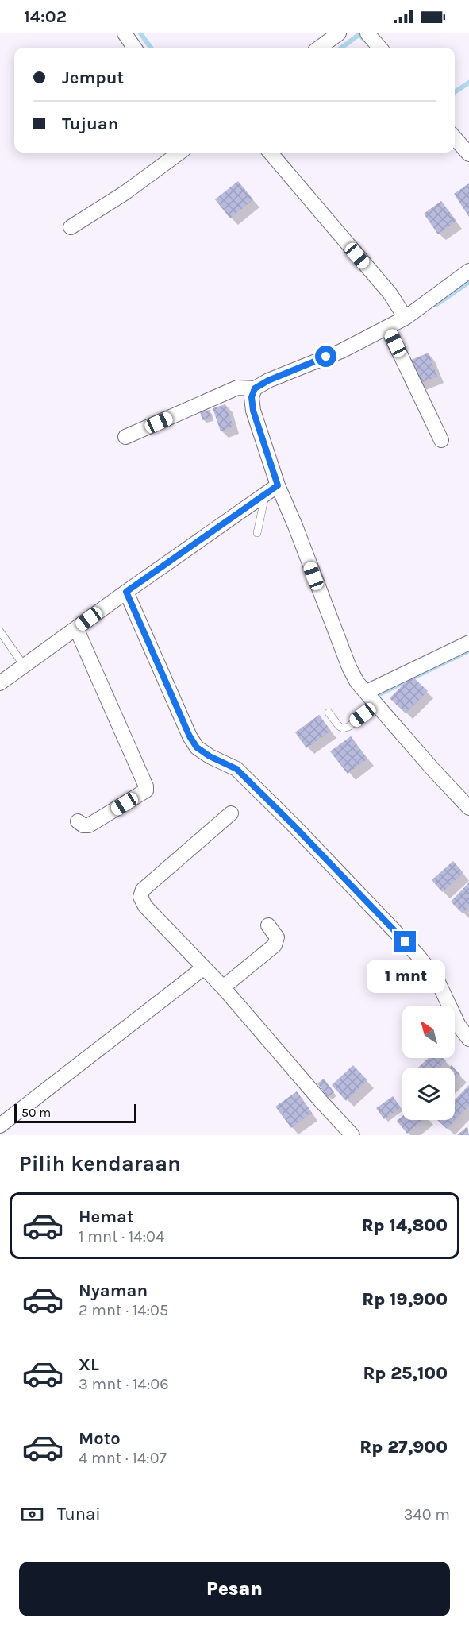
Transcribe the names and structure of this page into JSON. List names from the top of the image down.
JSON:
{
  "scale_bar": "50 m",
  "north": "top left",
  "page": {
    "status": "14:02",
    "banner": ["Jemput", "Tujuan"],
    "bubble": "1 mnt",
    "scale": "50 m",
    "heading": "Pilih kendaraan",
    "list": [
      {
        "name": "Hemat",
        "note": "1 mnt · 14:04",
        "value": "Rp 14,800"
      },
      {
        "name": "Nyaman",
        "note": "2 mnt · 14:05",
        "value": "Rp 19,900"
      },
      {
        "name": "XL",
        "note": "3 mnt · 14:06",
        "value": "Rp 25,100"
      },
      {
        "name": "Moto",
        "note": "4 mnt · 14:07",
        "value": "Rp 27,900"
      }
    ],
    "pay": ["Tunai", "340 m"],
    "buttons": "Pesan"
  }
}
